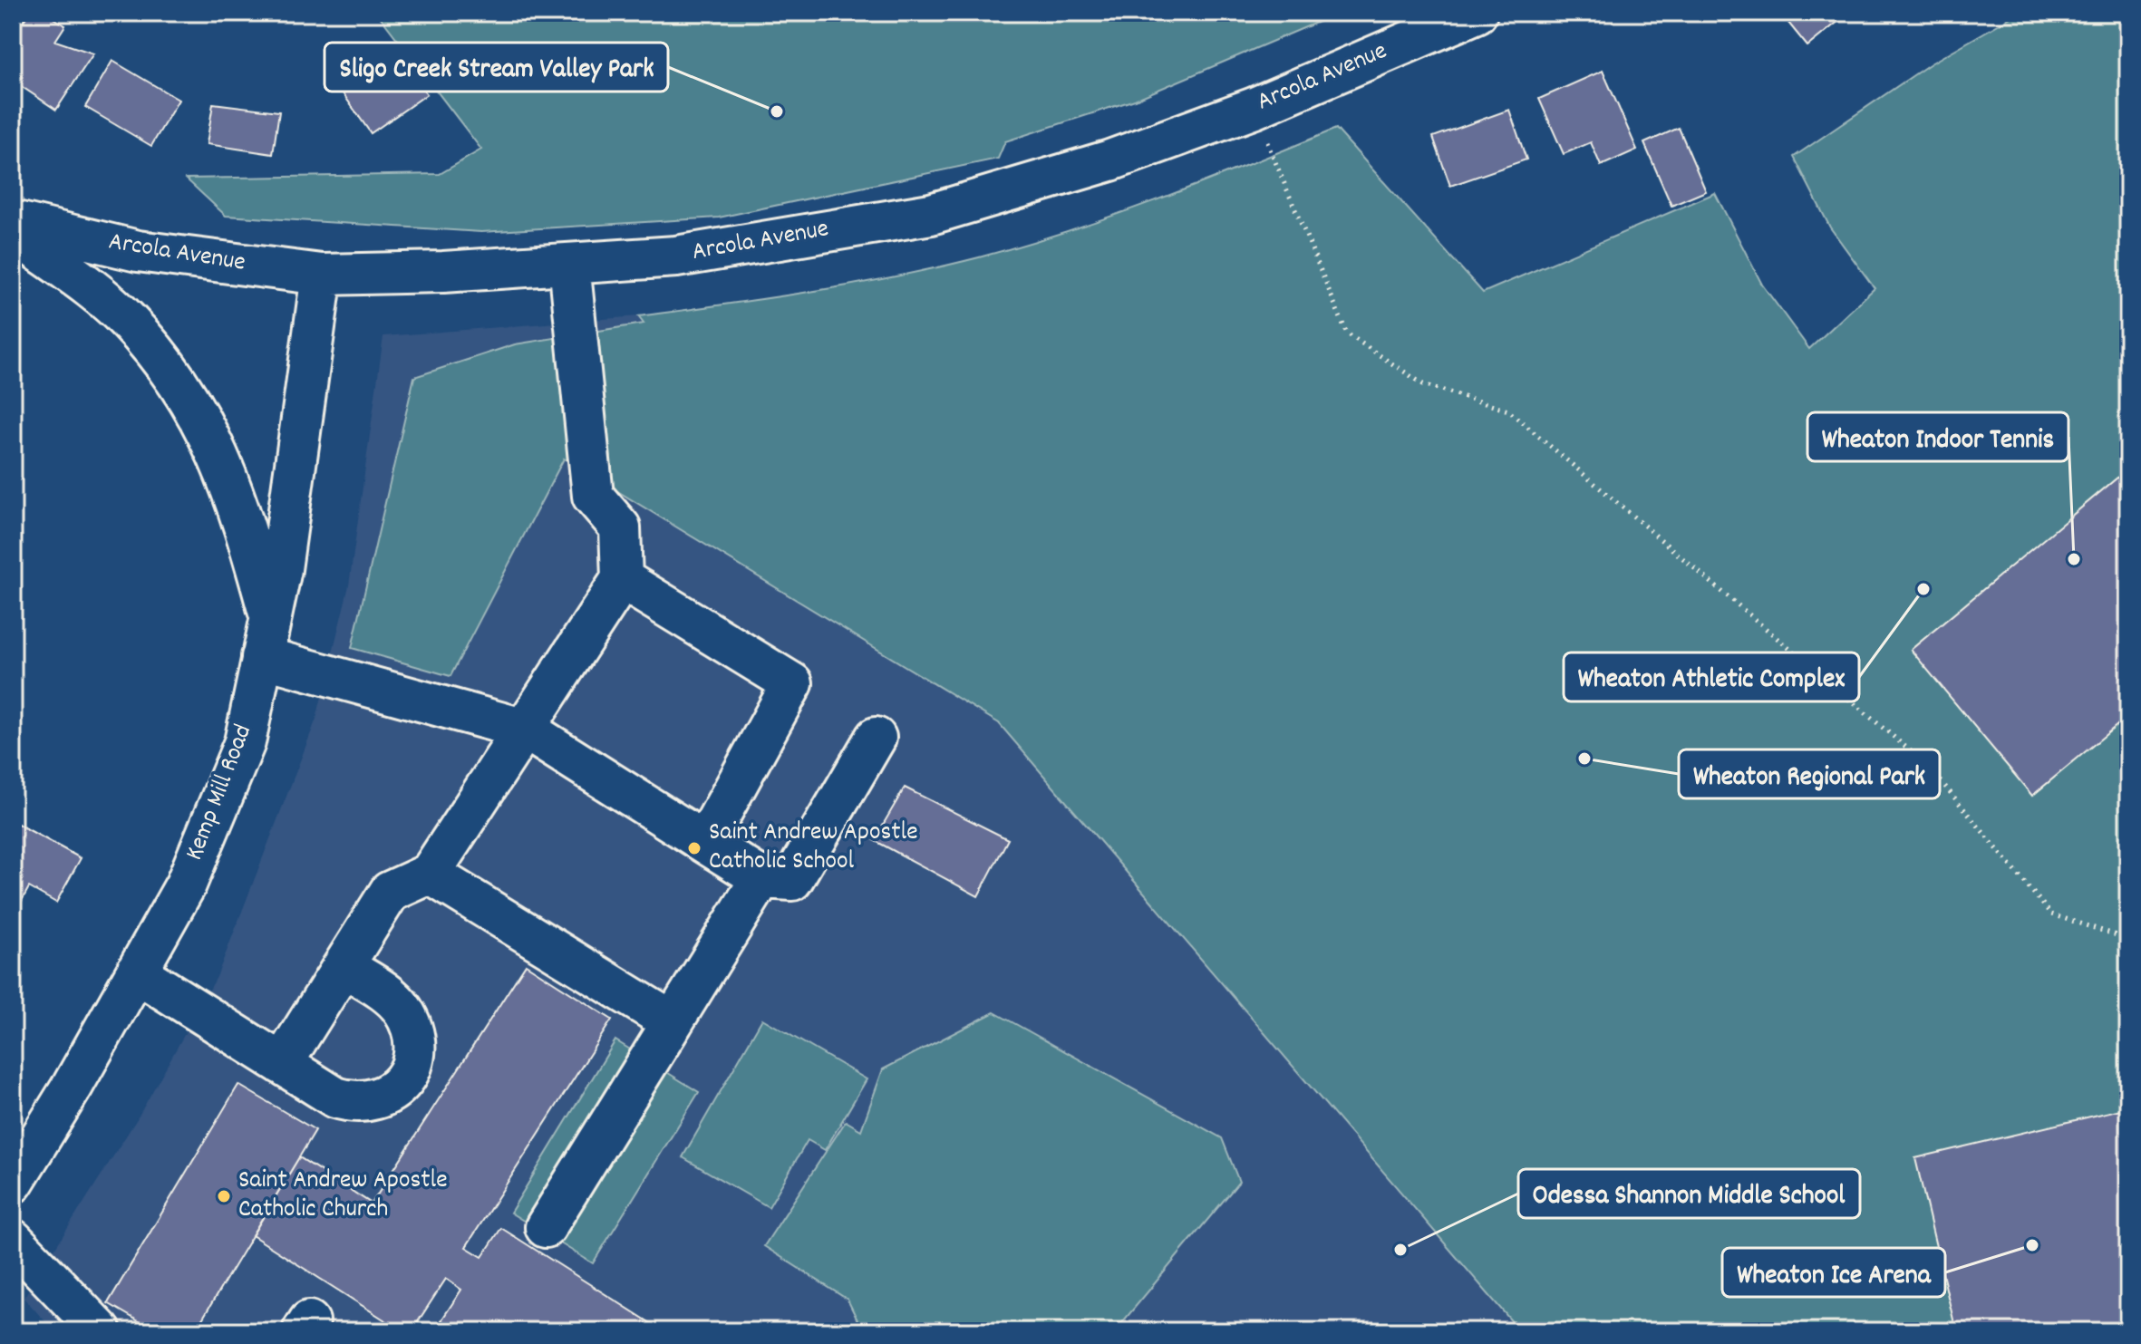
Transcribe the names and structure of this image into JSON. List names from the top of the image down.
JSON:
{
  "streets": {
    "street": ["Arcola Avenue", "Kemp Mill Road"]
  },
  "crossings": [
    ["Arcola Avenue", "Kemp Mill Road"]
  ],
  "places": [
    "Sligo Creek Stream Valley Park",
    "Wheaton Indoor Tennis",
    "Wheaton Athletic Complex",
    "Wheaton Regional Park",
    "Saint Andrew Apostle Catholic School",
    "Saint Andrew Apostle Catholic Church",
    "Wheaton Ice Arena",
    "Odessa Shannon Middle School"
  ]
}
